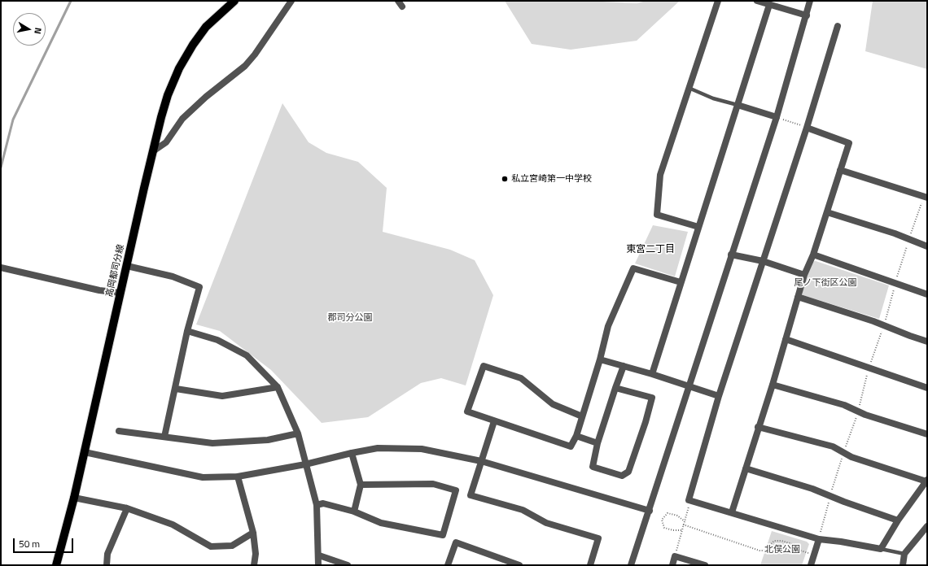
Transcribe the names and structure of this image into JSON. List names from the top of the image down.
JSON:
{
  "streets": {
    "main road": ["高岡都司分線"]
  },
  "districts": ["東宮二丁目"],
  "parks": ["尾ノ下街区公園", "郡司分公園", "北俣公園"],
  "places": ["私立宮崎第一中学校"],
  "scale_bar": "50 m",
  "north": "right"
}
